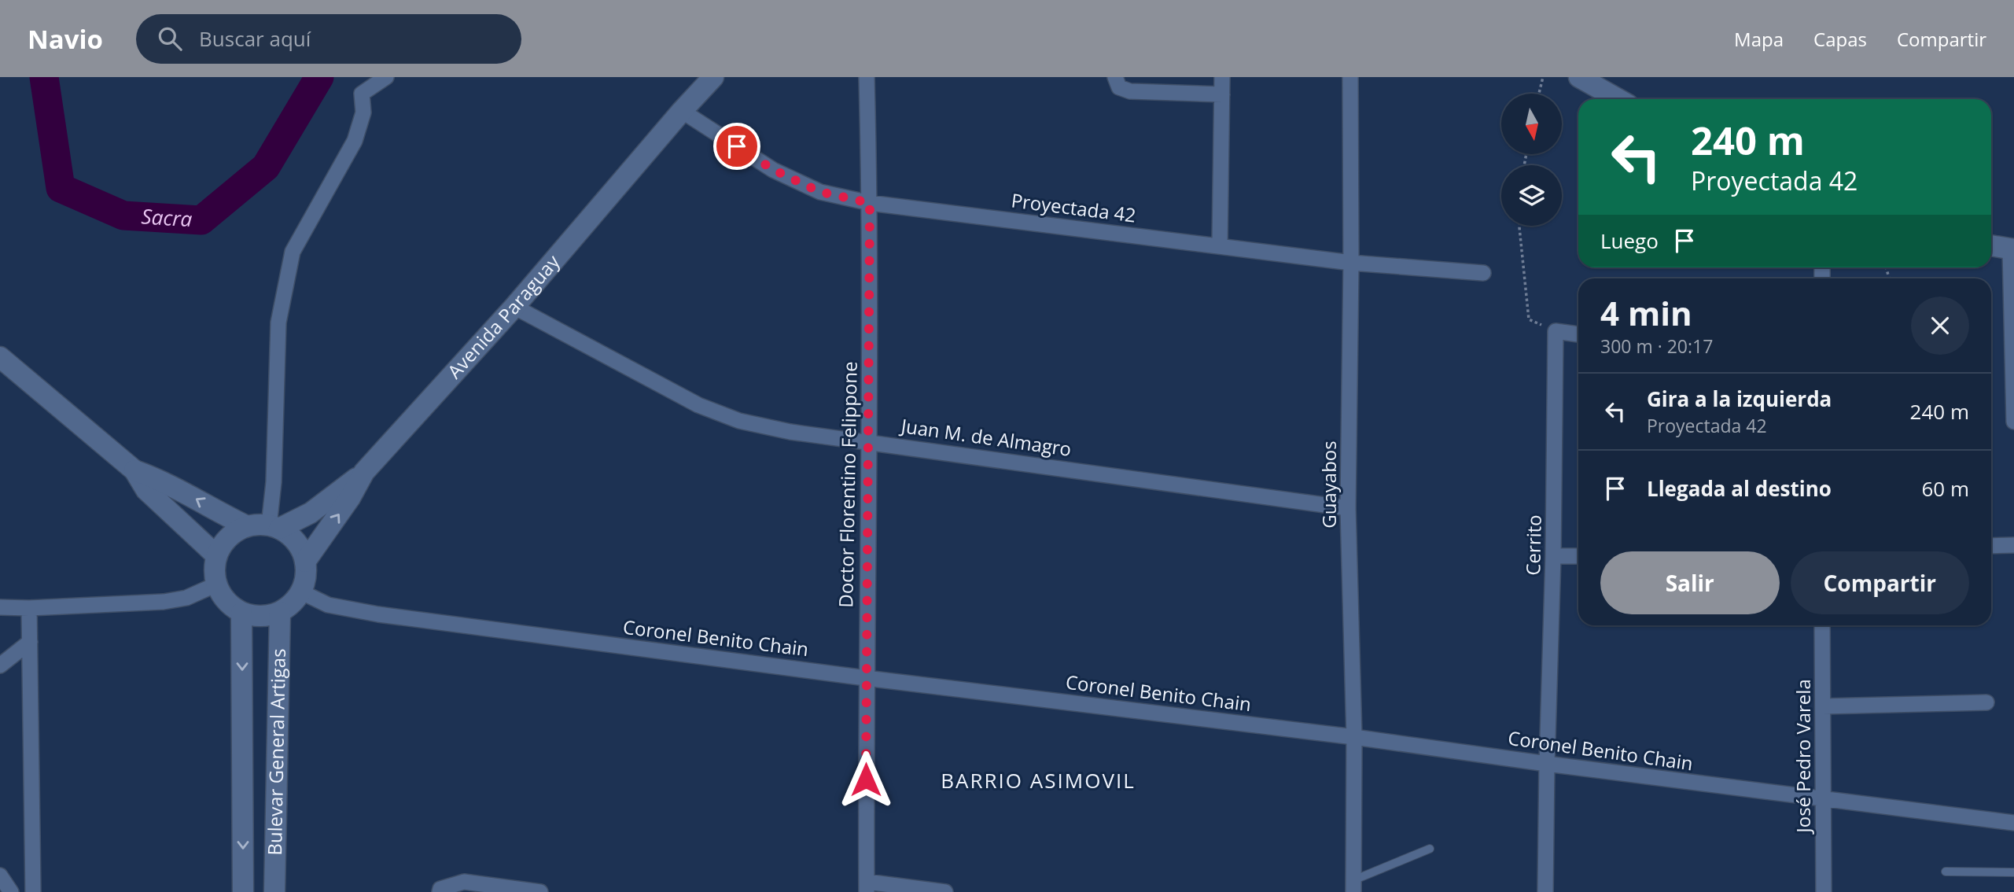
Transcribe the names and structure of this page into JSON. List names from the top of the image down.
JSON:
{
  "streets": {
    "street": [
      "Proyectada 42",
      "Avenida Paraguay",
      "Juan M. de Almagro",
      "Doctor Florentino Felippone",
      "Guayabos",
      "Cerrito",
      "Coronel Benito Chain",
      "Bulevar General Artigas",
      "José Pedro Varela"
    ]
  },
  "crossings": [
    ["Proyectada 42", "Avenida Paraguay"],
    ["Proyectada 42", "Doctor Florentino Felippone"],
    ["Proyectada 42", "Guayabos"],
    ["Avenida Paraguay", "Juan M. de Almagro"],
    ["Avenida Paraguay", "Coronel Benito Chain"],
    ["Avenida Paraguay", "Bulevar General Artigas"],
    ["Juan M. de Almagro", "Doctor Florentino Felippone"],
    ["Juan M. de Almagro", "Guayabos"],
    ["Doctor Florentino Felippone", "Coronel Benito Chain"],
    ["Guayabos", "Coronel Benito Chain"],
    ["Cerrito", "Coronel Benito Chain"],
    ["Coronel Benito Chain", "Bulevar General Artigas"],
    ["Coronel Benito Chain", "José Pedro Varela"]
  ],
  "districts": ["BARRIO ASIMOVIL"],
  "water": ["Sacra"],
  "north": "bottom",
  "page": {
    "header": "Navio",
    "search": "Buscar aquí",
    "nav": ["Mapa", "Capas", "Compartir"],
    "turn": ["240 m", "Proyectada 42"],
    "then": "Luego",
    "heading": ["4 min", "300 m · 20:17"],
    "list": [
      {
        "name": "Gira a la izquierda",
        "note": "Proyectada 42",
        "value": "240 m"
      },
      {
        "name": "Llegada al destino",
        "value": "60 m"
      }
    ],
    "buttons": ["Salir", "Compartir"]
  }
}
